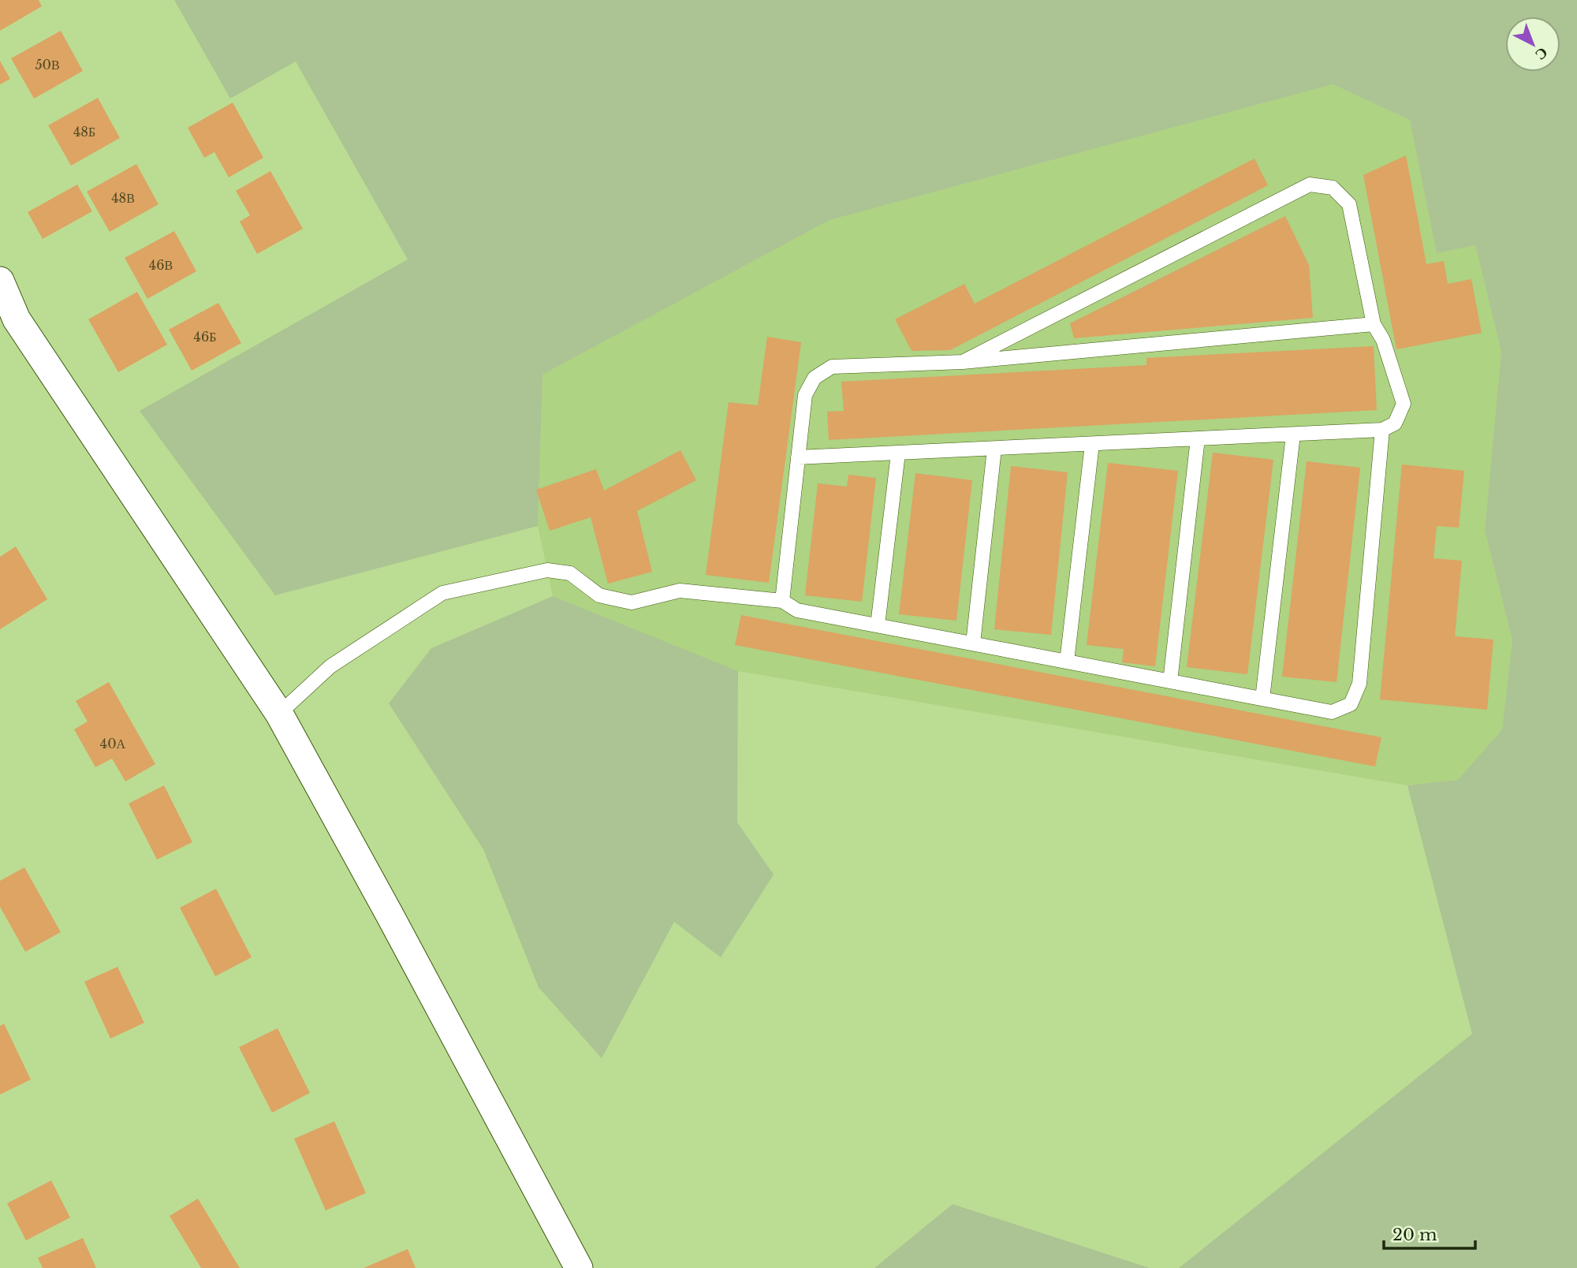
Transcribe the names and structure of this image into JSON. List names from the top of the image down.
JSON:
{
  "house_numbers": [
    "50В",
    "48Б",
    "48В",
    "46В",
    "46Б",
    "40А"
  ],
  "scale_bar": "20 m",
  "north": "bottom right"
}
